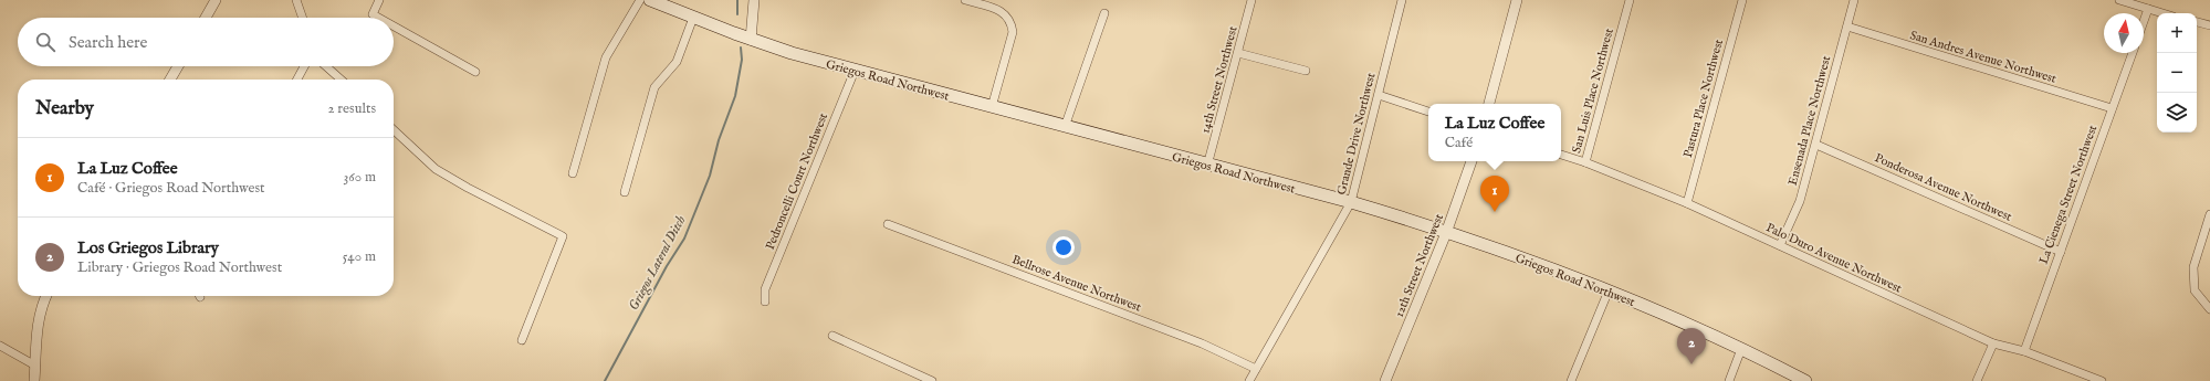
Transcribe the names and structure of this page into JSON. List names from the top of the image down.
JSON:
{
  "streets": {
    "main road": ["Griegos Road Northwest"],
    "street": [
      "San Andres Avenue Northwest",
      "14th Street Northwest",
      "San Luis Place Northwest",
      "Pastura Place Northwest",
      "Ensenada Place Northwest",
      "Grande Drive Northwest",
      "Pedroncelli Court Northwest",
      "Ponderosa Avenue Northwest",
      "La Cienega Street Northwest",
      "Palo Duro Avenue Northwest",
      "12th Street Northwest",
      "Bellrose Avenue Northwest"
    ]
  },
  "crossings": [
    ["San Andres Avenue Northwest", "Ensenada Place Northwest"],
    ["San Andres Avenue Northwest", "La Cienega Street Northwest"],
    ["Griegos Road Northwest", "14th Street Northwest"],
    ["Griegos Road Northwest", "Grande Drive Northwest"],
    ["Griegos Road Northwest", "Pedroncelli Court Northwest"],
    ["Griegos Road Northwest", "12th Street Northwest"],
    ["San Luis Place Northwest", "Palo Duro Avenue Northwest"],
    ["Pastura Place Northwest", "Palo Duro Avenue Northwest"],
    ["Ensenada Place Northwest", "Ponderosa Avenue Northwest"],
    ["Ensenada Place Northwest", "Palo Duro Avenue Northwest"],
    ["Grande Drive Northwest", "Bellrose Avenue Northwest"],
    ["Ponderosa Avenue Northwest", "La Cienega Street Northwest"],
    ["La Cienega Street Northwest", "Palo Duro Avenue Northwest"]
  ],
  "water": ["Griegos Lateral Ditch"],
  "north": "top",
  "page": {
    "map_buttons": ["+", "−"],
    "search": "Search here",
    "heading": ["Nearby", "2 results"],
    "popup": ["La Luz Coffee", "Café"],
    "list": [
      {
        "mark": "1",
        "name": "La Luz Coffee",
        "note": "Café · Griegos Road Northwest",
        "value": "360 m"
      },
      {
        "mark": "2",
        "name": "Los Griegos Library",
        "note": "Library · Griegos Road Northwest",
        "value": "540 m"
      }
    ],
    "pins": ["1", "2"]
  }
}
